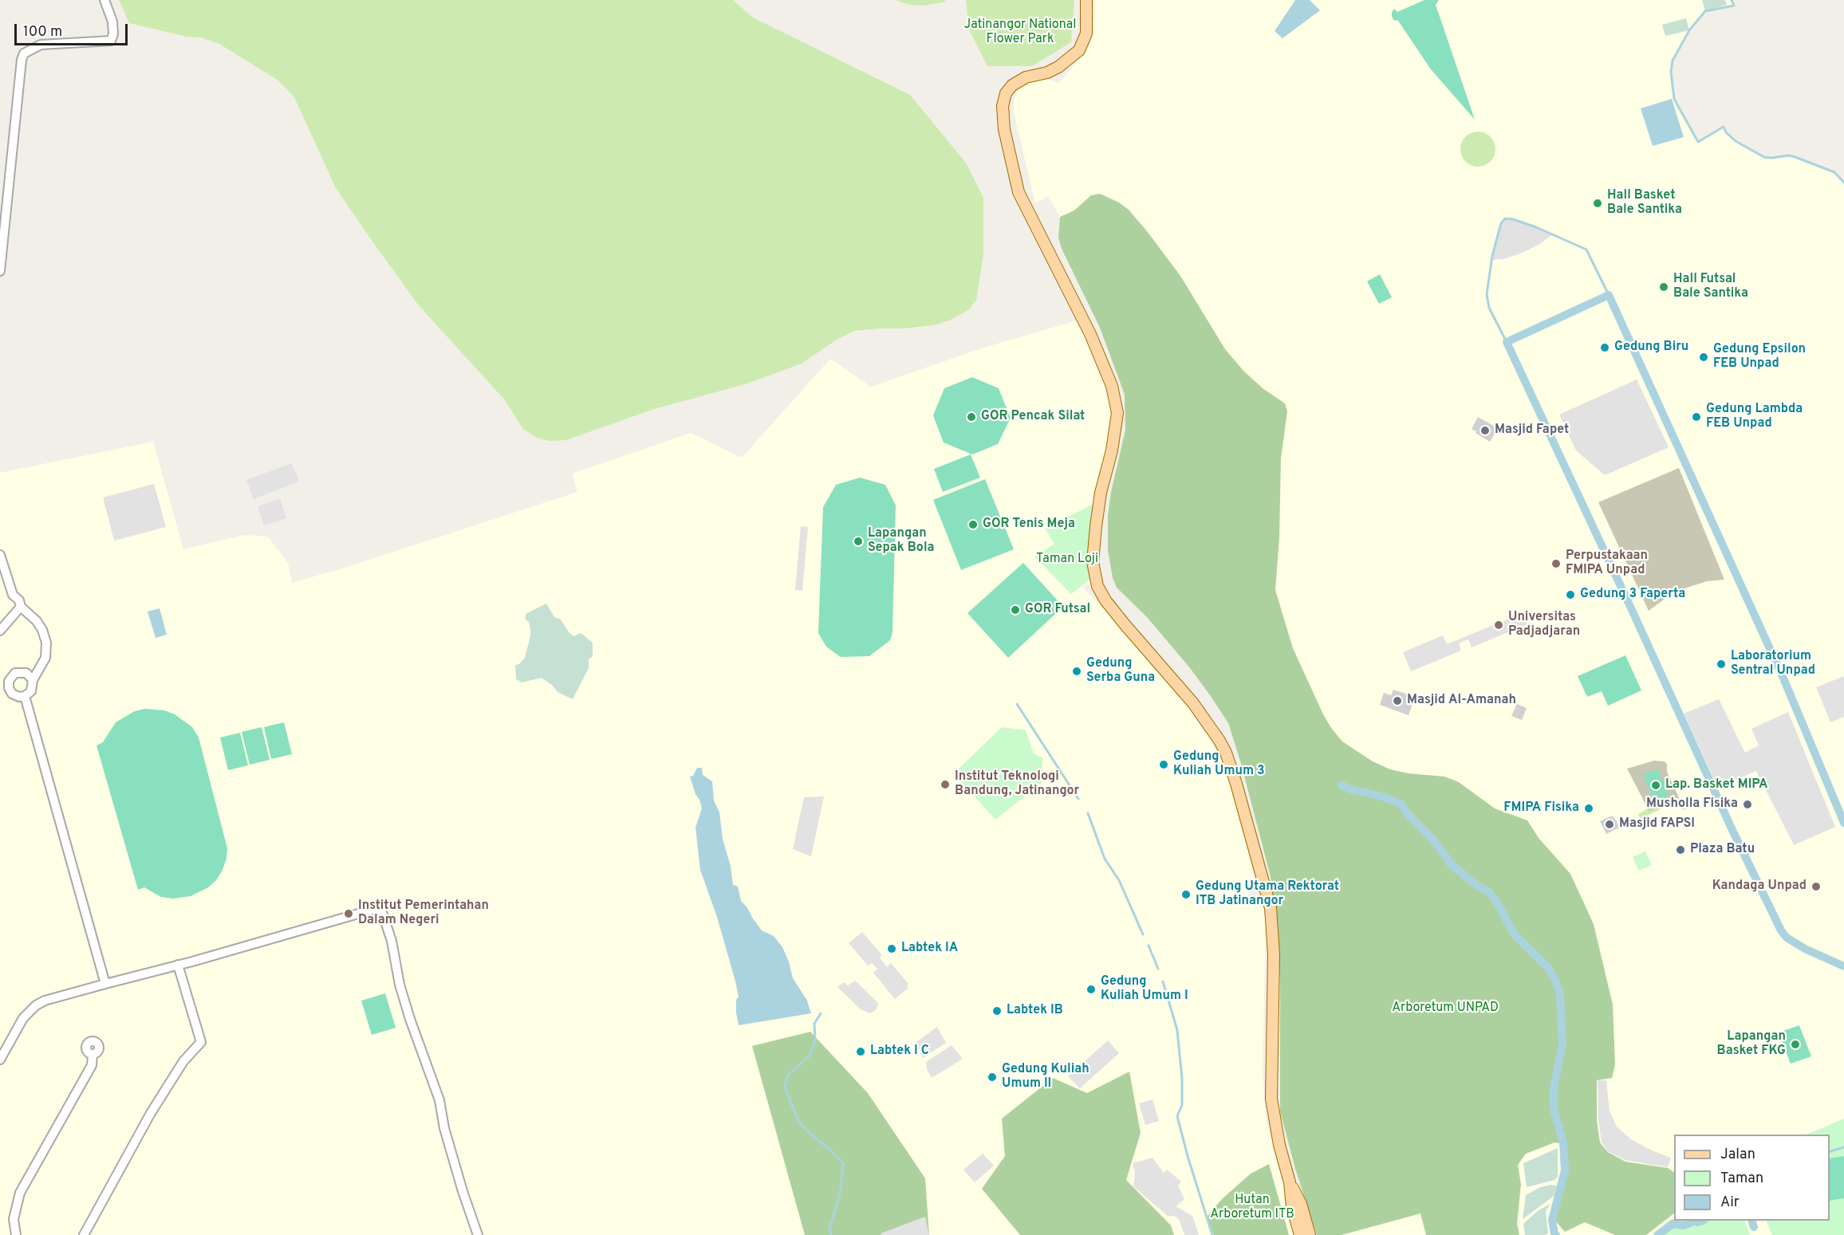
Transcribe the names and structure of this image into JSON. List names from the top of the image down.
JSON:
{
  "parks": [
    "Jatinangor National Flower Park",
    "Taman Loji",
    "Arboretum UNPAD",
    "Hutan Arboretum ITB"
  ],
  "places": [
    "Hall Basket Bale Santika",
    "Hall Futsal Bale Santika",
    "Gedung Biru",
    "Gedung Epsilon FEB Unpad",
    "GOR Pencak Silat",
    "Gedung Lambda FEB Unpad",
    "Masjid Fapet",
    "GOR Tenis Meja",
    "Lapangan Sepak Bola",
    "Perpustakaan FMIPA Unpad",
    "Gedung 3 Faperta",
    "GOR Futsal",
    "Universitas Padjadjaran",
    "Laboratorium Sentral Unpad",
    "Gedung Serba Guna",
    "Masjid Al-Amanah",
    "Gedung Kuliah Umum 3",
    "Institut Teknologi Bandung, Jatinangor",
    "Lap. Basket MIPA",
    "Musholla Fisika",
    "FMIPA Fisika",
    "Masjid FAPSI",
    "Plaza Batu",
    "Kandaga Unpad",
    "Gedung Utama Rektorat ITB Jatinangor",
    "Institut Pemerintahan Dalam Negeri",
    "Labtek IA",
    "Gedung Kuliah Umum I",
    "Labtek IB",
    "Lapangan Basket FKG",
    "Labtek I C",
    "Gedung Kuliah Umum II"
  ],
  "legend": ["Jalan", "Taman", "Air"],
  "scale_bar": "100 m"
}
